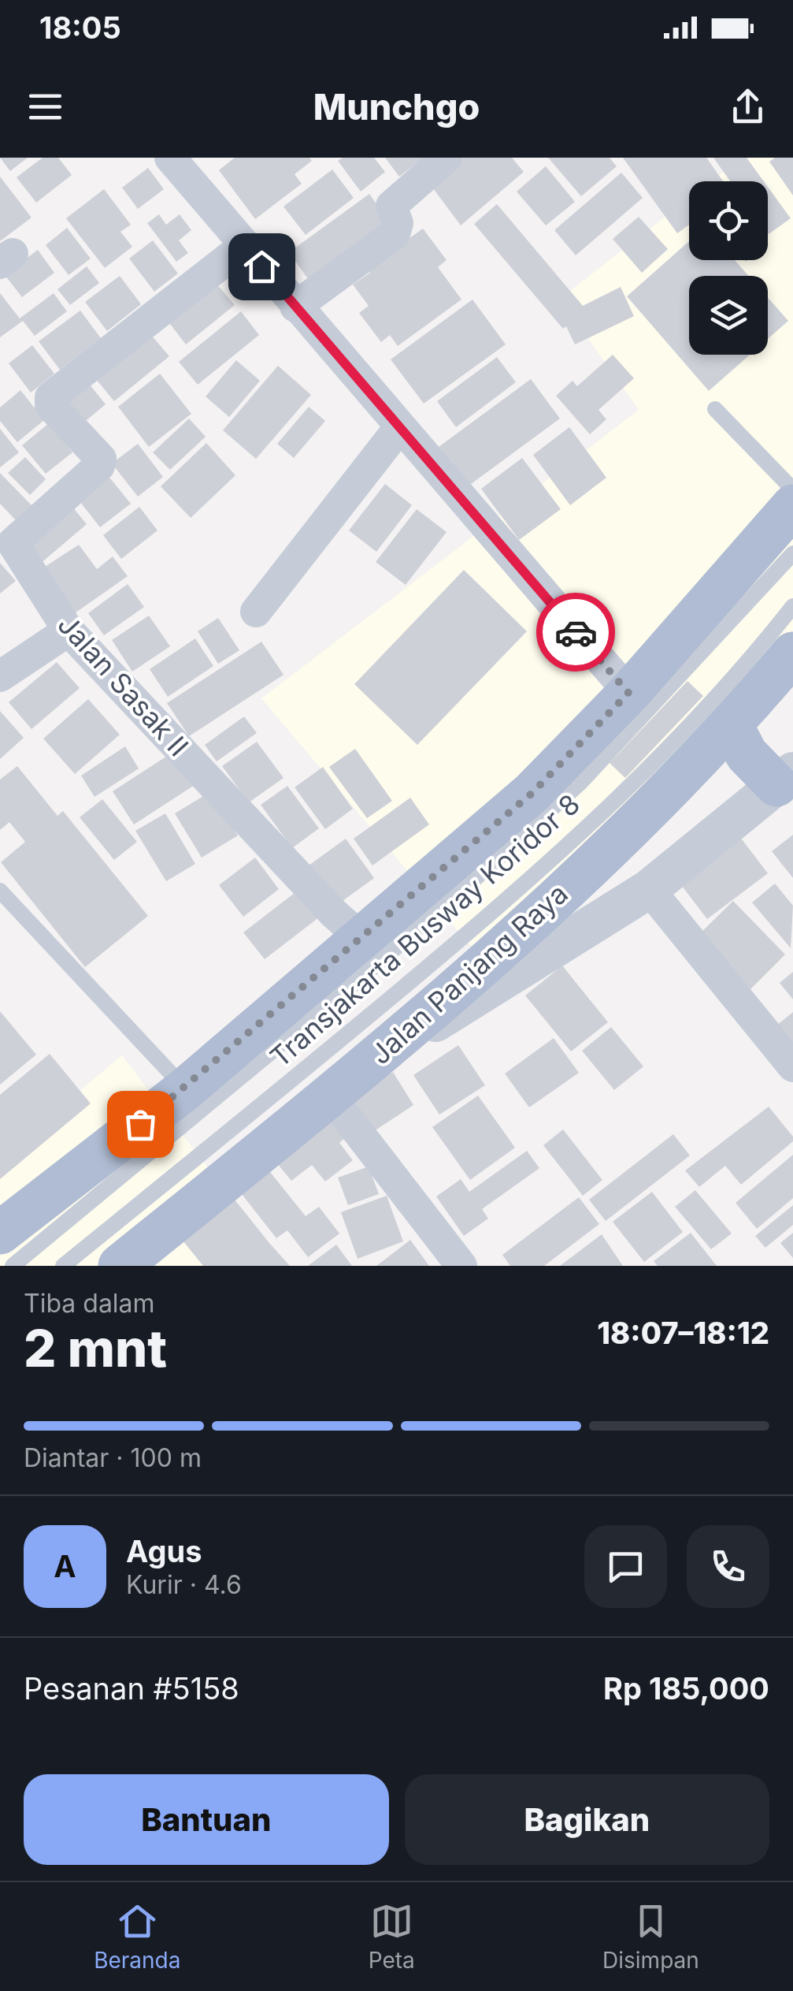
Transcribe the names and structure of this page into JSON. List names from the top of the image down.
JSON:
{
  "streets": {
    "main road": ["Jalan Panjang Raya"],
    "street": ["Jalan Sasak II"],
    "lane": ["Transjakarta Busway Koridor 8"]
  },
  "page": {
    "status": "18:05",
    "header": "Munchgo",
    "heading": ["2 mnt", "Tiba dalam", "18:07–18:12"],
    "panel": [
      "Agus",
      "Kurir · 4.6",
      "Pesanan #5158",
      "Rp 185,000"
    ],
    "bar": "Diantar · 100 m",
    "round": "A",
    "buttons": ["Bantuan", "Bagikan"],
    "tabs": ["Beranda", "Peta", "Disimpan"]
  }
}
